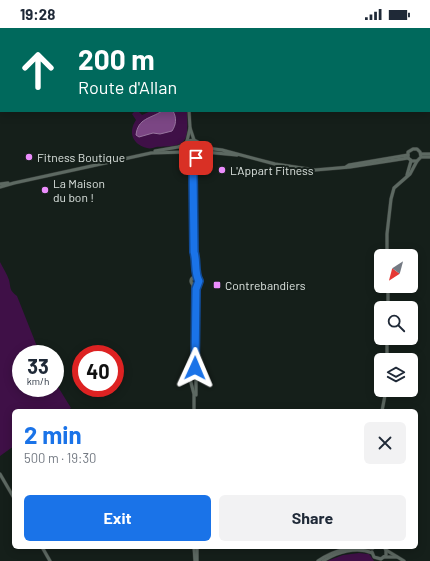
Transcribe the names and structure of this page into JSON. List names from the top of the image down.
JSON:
{
  "places": {
    "other": ["Fitness Boutique", "L'Appart Fitness", "La Maison du bon !"],
    "transit": ["Contrebandiers"]
  },
  "north": "bottom left",
  "page": {
    "status": "19:28",
    "turn": ["200 m", "Route d'Allan"],
    "speed": "33 km/h",
    "limit": "40",
    "heading": ["2 min", "500 m · 19:30"],
    "buttons": ["Exit", "Share"]
  }
}
